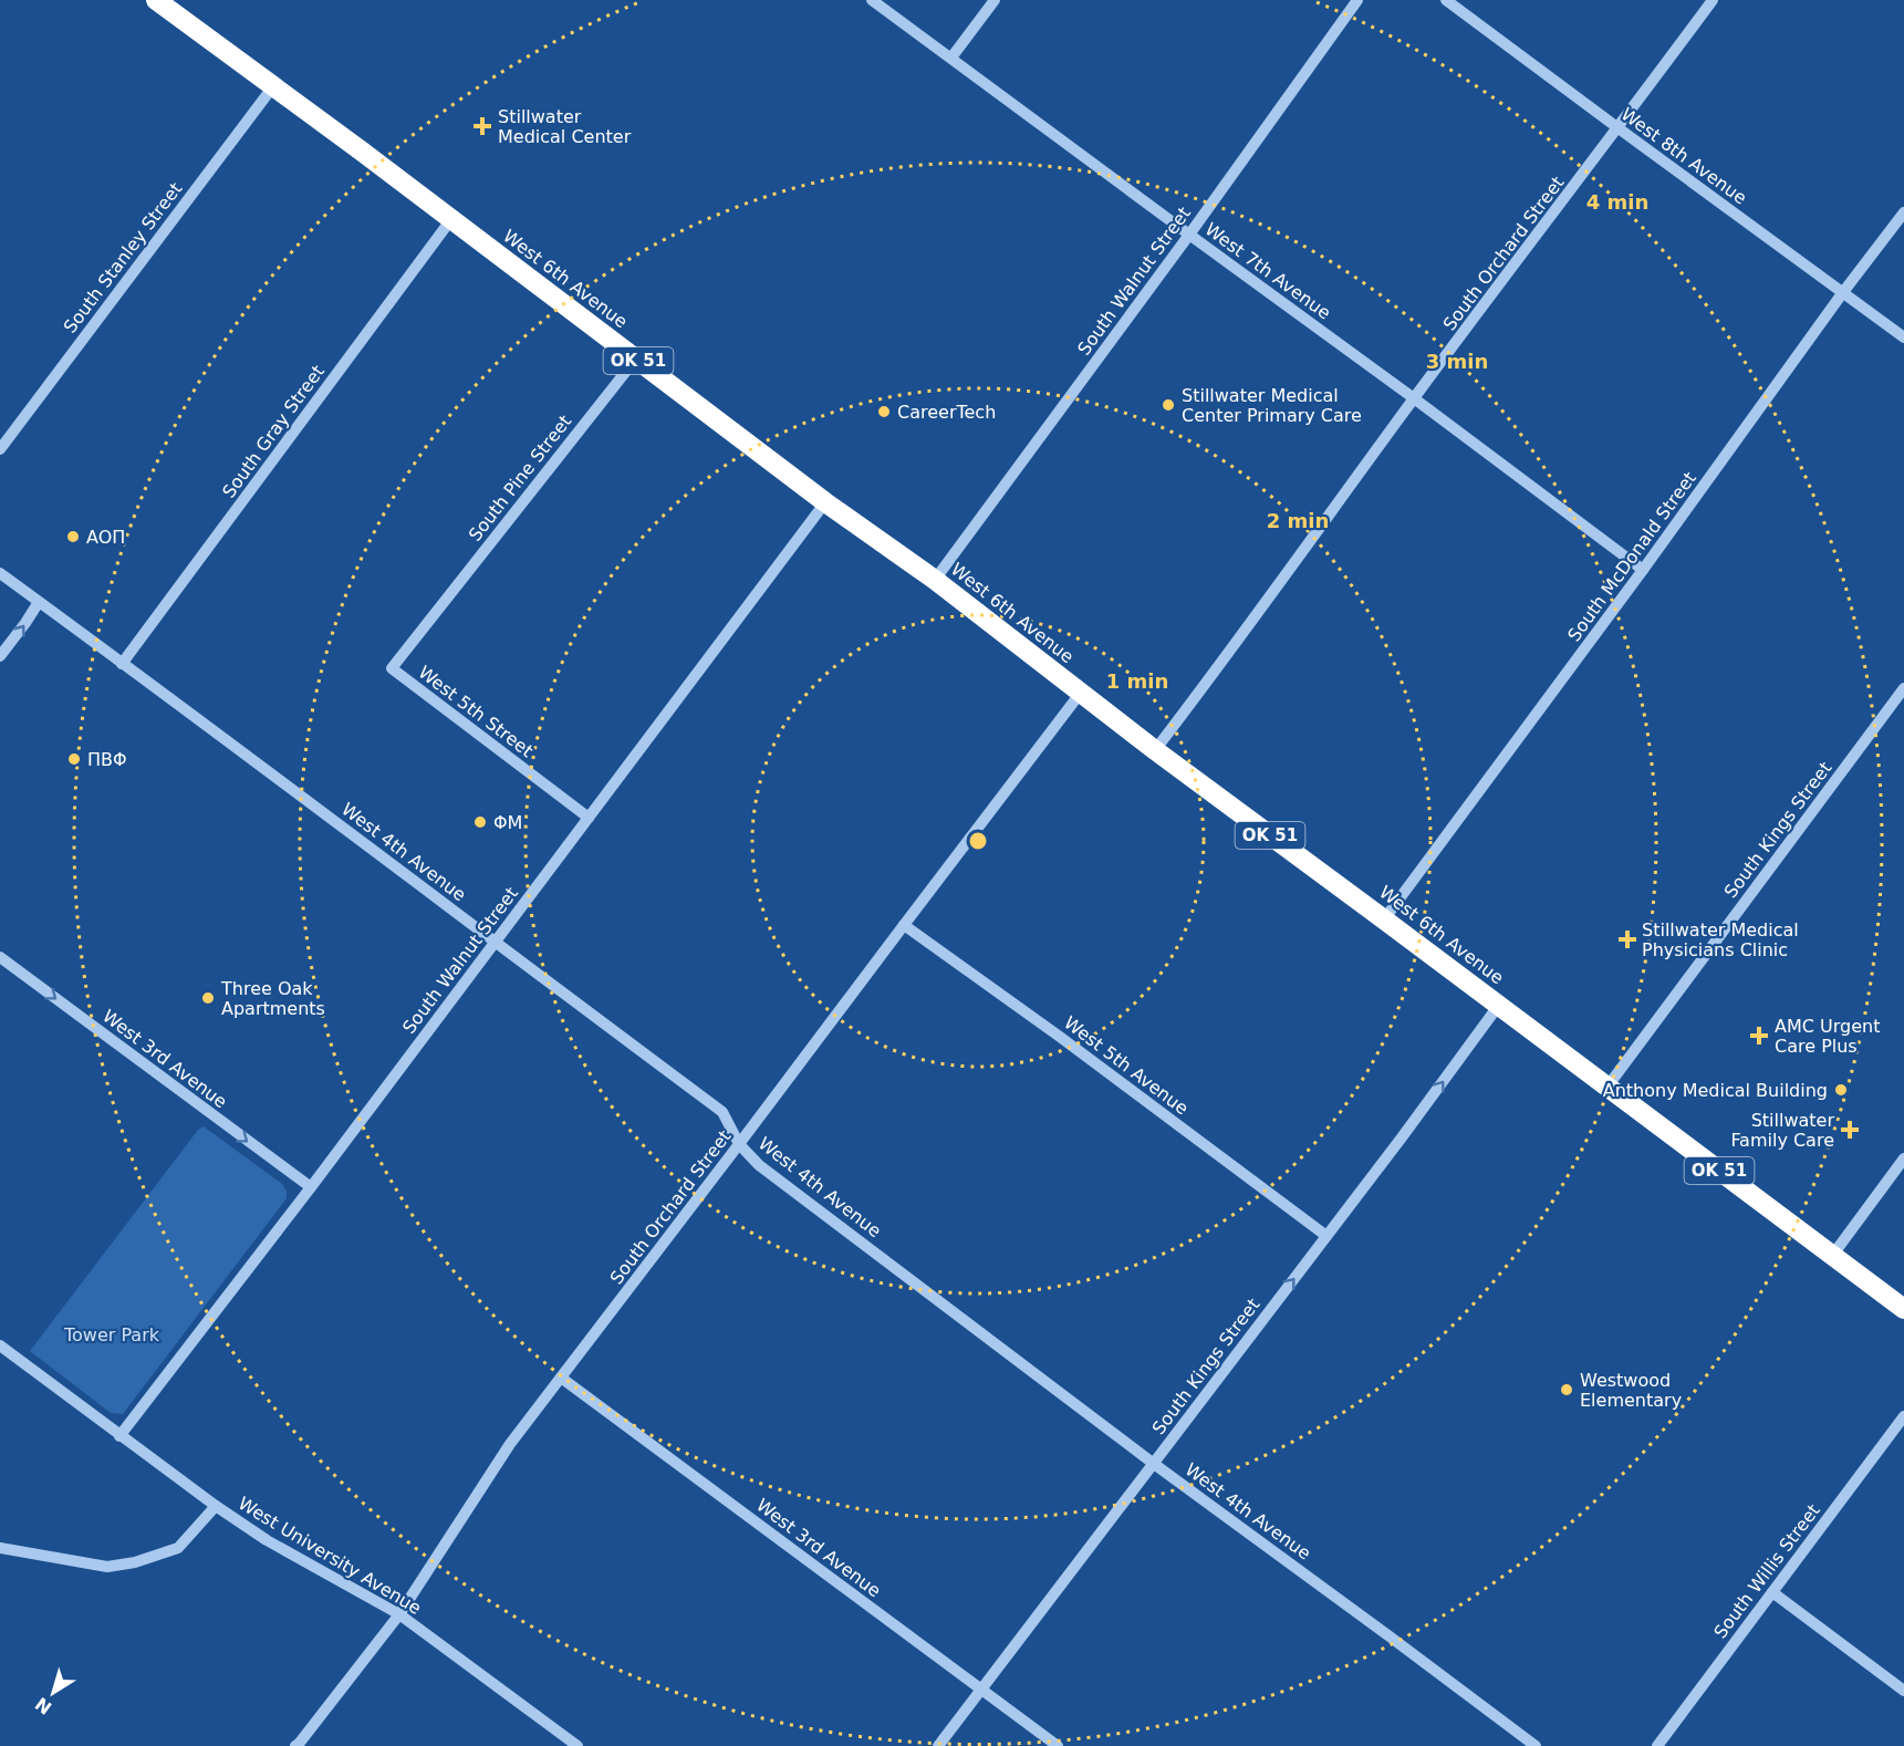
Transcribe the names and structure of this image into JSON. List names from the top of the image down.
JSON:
{
  "streets": {
    "highway": ["West 6th Avenue", "OK 51"],
    "street": [
      "West 8th Avenue",
      "South Orchard Street",
      "South Stanley Street",
      "West 7th Avenue",
      "South Walnut Street",
      "South Gray Street",
      "South Pine Street",
      "South McDonald Street",
      "West 5th Street",
      "South Kings Street",
      "West 4th Avenue",
      "West 3rd Avenue",
      "West 5th Avenue",
      "West University Avenue",
      "South Willis Street"
    ]
  },
  "crossings": [
    ["West 8th Avenue", "South Orchard Street"],
    ["West 8th Avenue", "South McDonald Street"],
    ["South Orchard Street", "West 7th Avenue"],
    ["South Orchard Street", "West 6th Avenue"],
    ["South Orchard Street", "West 4th Avenue"],
    ["South Orchard Street", "West 3rd Avenue"],
    ["South Orchard Street", "West 5th Avenue"],
    ["South Orchard Street", "West University Avenue"],
    ["South Stanley Street", "West 6th Avenue"],
    ["West 7th Avenue", "South Walnut Street"],
    ["West 7th Avenue", "South McDonald Street"],
    ["West 6th Avenue", "South Walnut Street"],
    ["West 6th Avenue", "South Gray Street"],
    ["West 6th Avenue", "South Pine Street"],
    ["West 6th Avenue", "South McDonald Street"],
    ["West 6th Avenue", "South Kings Street"],
    ["South Walnut Street", "West 5th Street"],
    ["South Walnut Street", "West 4th Avenue"],
    ["South Walnut Street", "West 3rd Avenue"],
    ["South Walnut Street", "West University Avenue"],
    ["South Gray Street", "West 4th Avenue"],
    ["South Pine Street", "West 5th Street"],
    ["South Kings Street", "West 4th Avenue"],
    ["South Kings Street", "West 3rd Avenue"],
    ["South Kings Street", "West 5th Avenue"]
  ],
  "one_way": ["South Kings Street", "West 3rd Avenue"],
  "parks": ["Tower Park"],
  "places": {
    "health": [
      "Stillwater Medical Center",
      "Stillwater Medical Physicians Clinic",
      "AMC Urgent Care Plus",
      "Stillwater Family Care"
    ],
    "other": [
      "Stillwater Medical Center Primary Care",
      "CareerTech",
      "AOΠ",
      "ΠΒΦ",
      "ΦΜ",
      "Three Oak Apartments",
      "Anthony Medical Building",
      "Westwood Elementary"
    ]
  },
  "north": "bottom left",
  "rings": [
    "4 min",
    "3 min",
    "2 min",
    "1 min"
  ]
}
